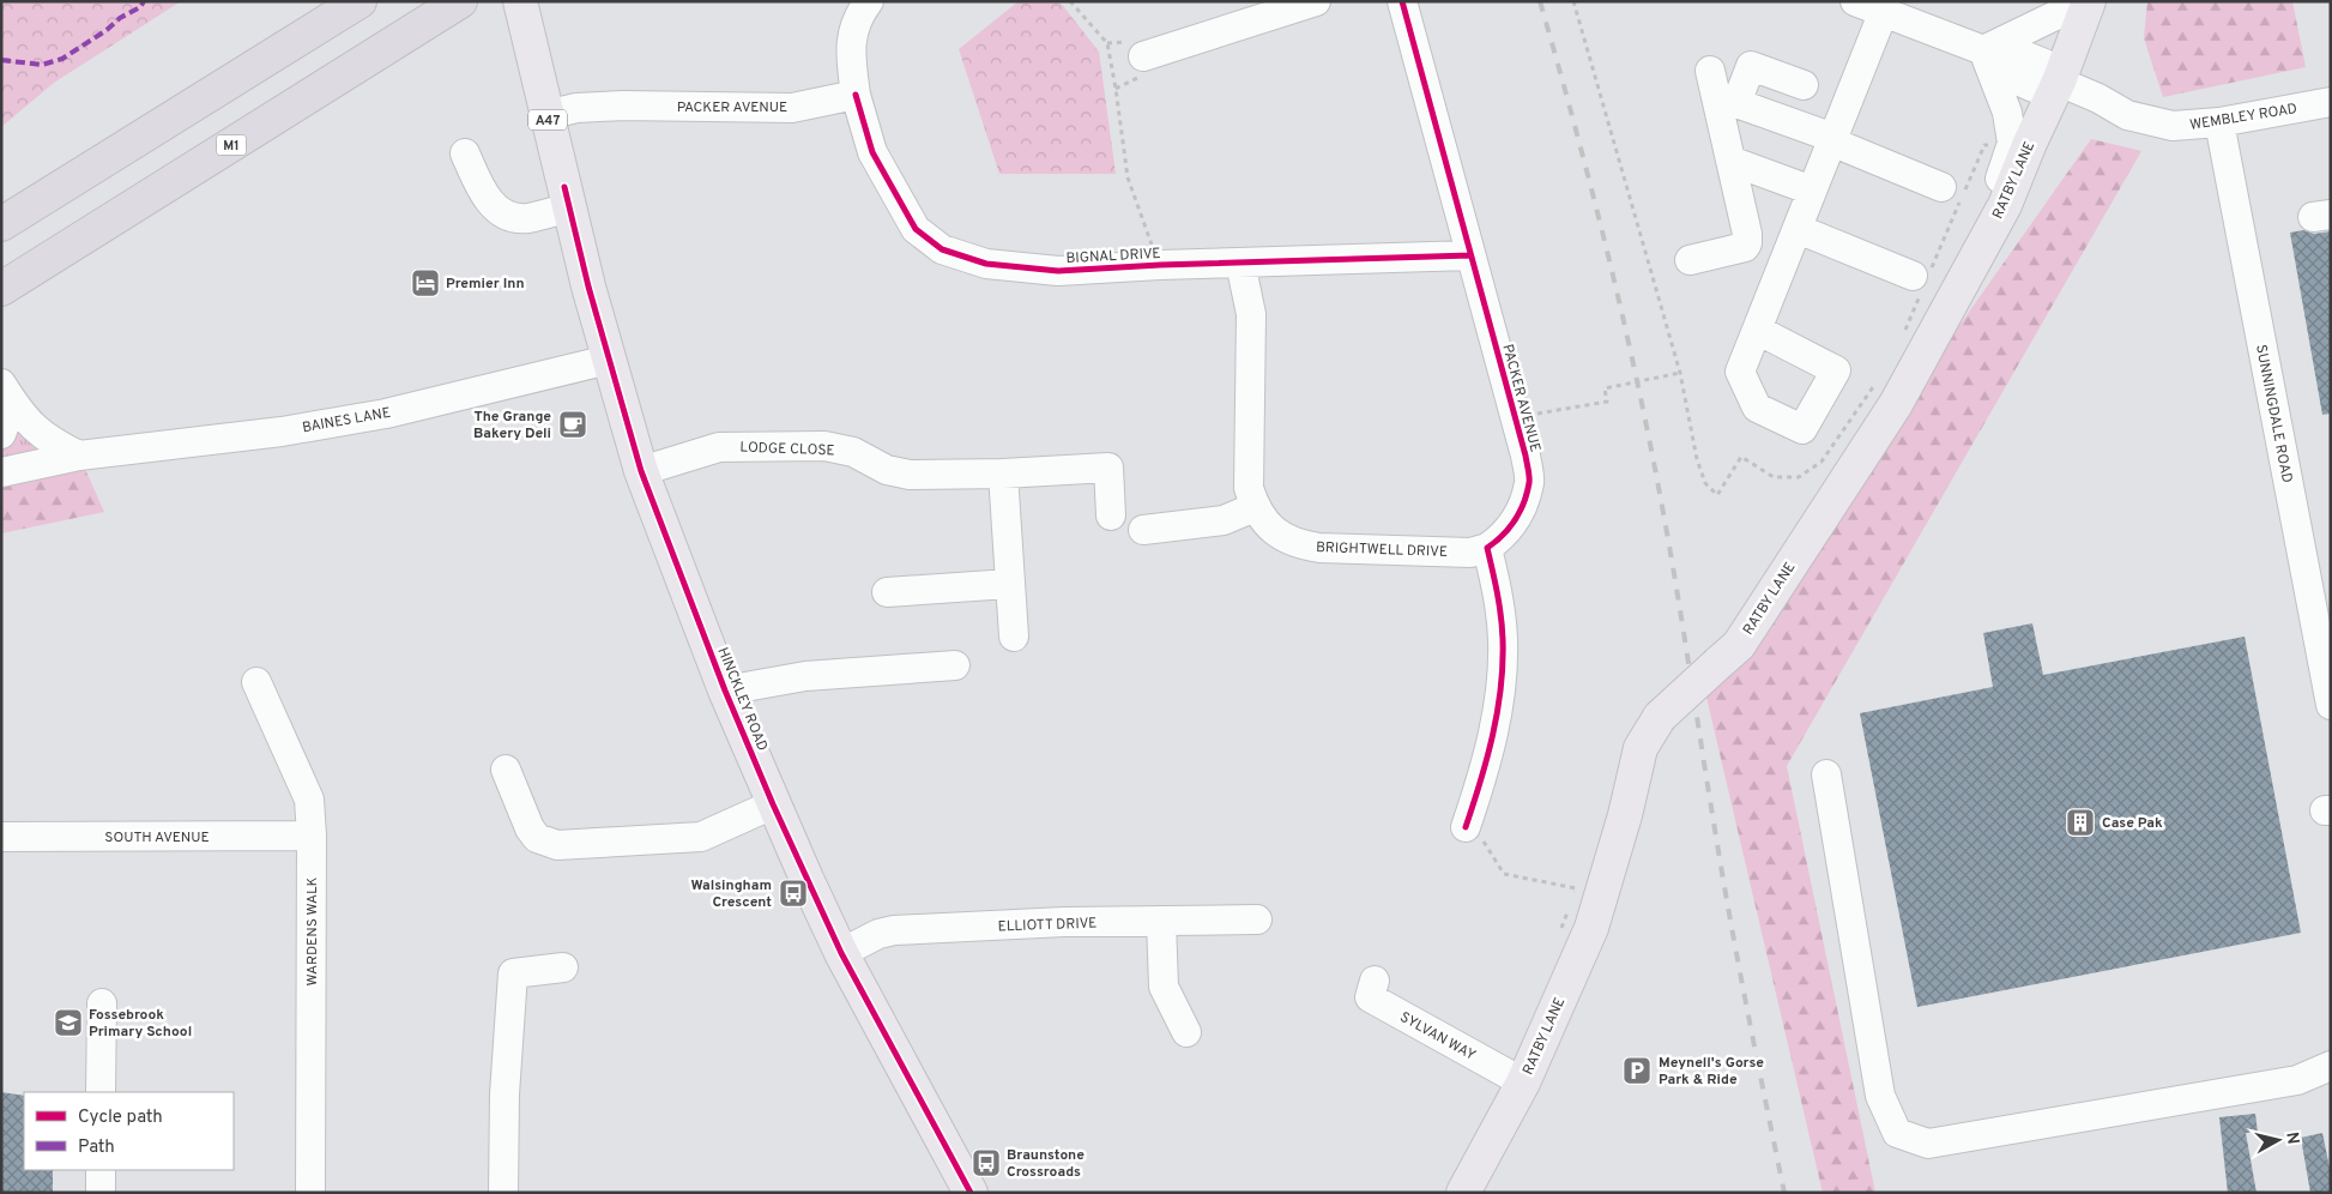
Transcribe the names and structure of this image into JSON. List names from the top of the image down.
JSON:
{
  "streets": {
    "highway": ["M1"],
    "main road": ["A47", "RATBY LANE", "HINCKLEY ROAD"],
    "street": [
      "PACKER AVENUE",
      "WEMBLEY ROAD",
      "BIGNAL DRIVE",
      "SUNNINGDALE ROAD",
      "BAINES LANE",
      "LODGE CLOSE",
      "BRIGHTWELL DRIVE",
      "SOUTH AVENUE",
      "ELLIOTT DRIVE",
      "WARDENS WALK",
      "SYLVAN WAY"
    ]
  },
  "crossings": [
    ["PACKER AVENUE", "BIGNAL DRIVE"],
    ["PACKER AVENUE", "BRIGHTWELL DRIVE"],
    ["PACKER AVENUE", "HINCKLEY ROAD"],
    ["WEMBLEY ROAD", "RATBY LANE"],
    ["WEMBLEY ROAD", "SUNNINGDALE ROAD"],
    ["RATBY LANE", "SYLVAN WAY"],
    ["BIGNAL DRIVE", "BRIGHTWELL DRIVE"],
    ["BAINES LANE", "HINCKLEY ROAD"],
    ["LODGE CLOSE", "HINCKLEY ROAD"],
    ["HINCKLEY ROAD", "ELLIOTT DRIVE"],
    ["SOUTH AVENUE", "WARDENS WALK"]
  ],
  "places": {
    "hotel": ["Premier Inn"],
    "cafe": ["The Grange Bakery Deli"],
    "building": ["Case Pak"],
    "bus stop": ["Walsingham Crescent", "Braunstone Crossroads"],
    "school or university": ["Fossebrook Primary School"],
    "parking": ["Meynell's Gorse Park & Ride"]
  },
  "legend": ["Cycle path", "Path"],
  "north": "right"
}
